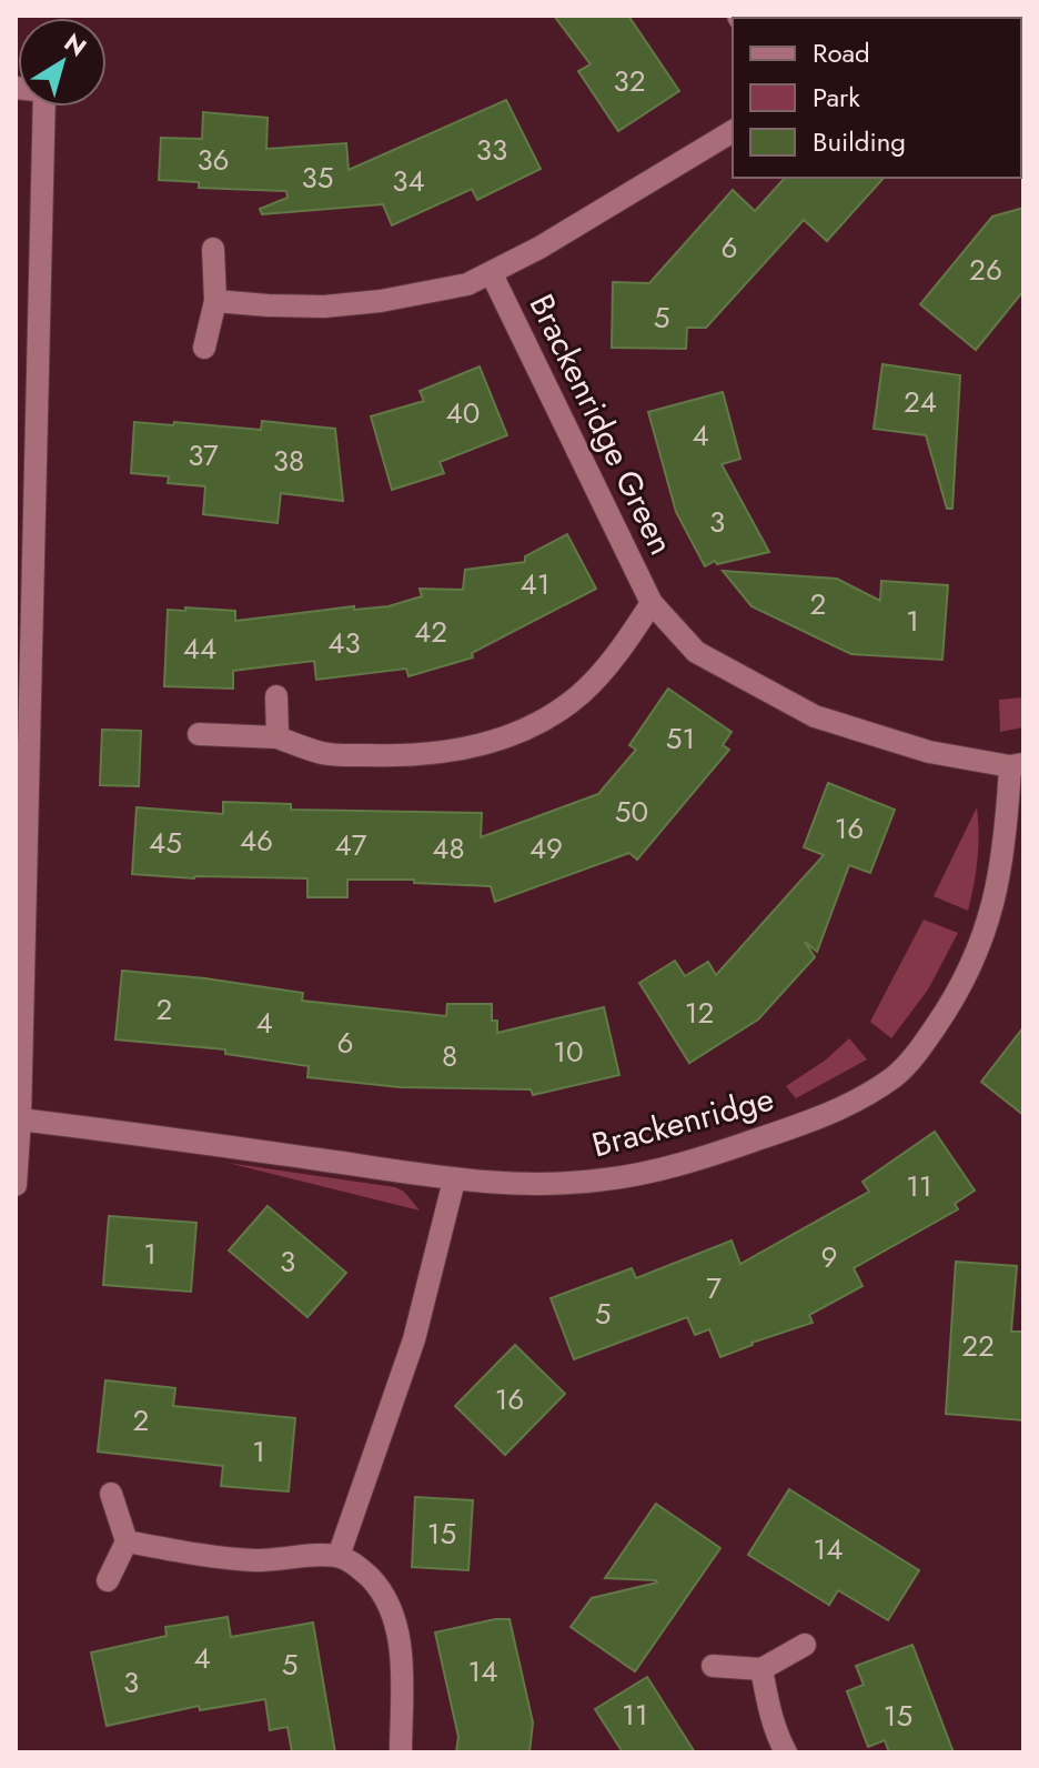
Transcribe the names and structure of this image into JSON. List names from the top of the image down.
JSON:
{
  "streets": {
    "street": ["Brackenridge Green", "Brackenridge"]
  },
  "crossings": [
    ["Brackenridge Green", "Brackenridge"]
  ],
  "house_numbers": [
    "32",
    "33",
    "36",
    "35",
    "34",
    "6",
    "26",
    "5",
    "24",
    "40",
    "4",
    "37",
    "38",
    "3",
    "41",
    "2",
    "1",
    "42",
    "43",
    "44",
    "51",
    "50",
    "16",
    "46",
    "45",
    "47",
    "48",
    "49",
    "2",
    "12",
    "4",
    "6",
    "10",
    "8",
    "11",
    "1",
    "9",
    "3",
    "7",
    "5",
    "22",
    "16",
    "2",
    "1",
    "15",
    "14",
    "4",
    "5",
    "14",
    "3",
    "11",
    "15"
  ],
  "legend": ["Road", "Park", "Building"],
  "north": "top right"
}
